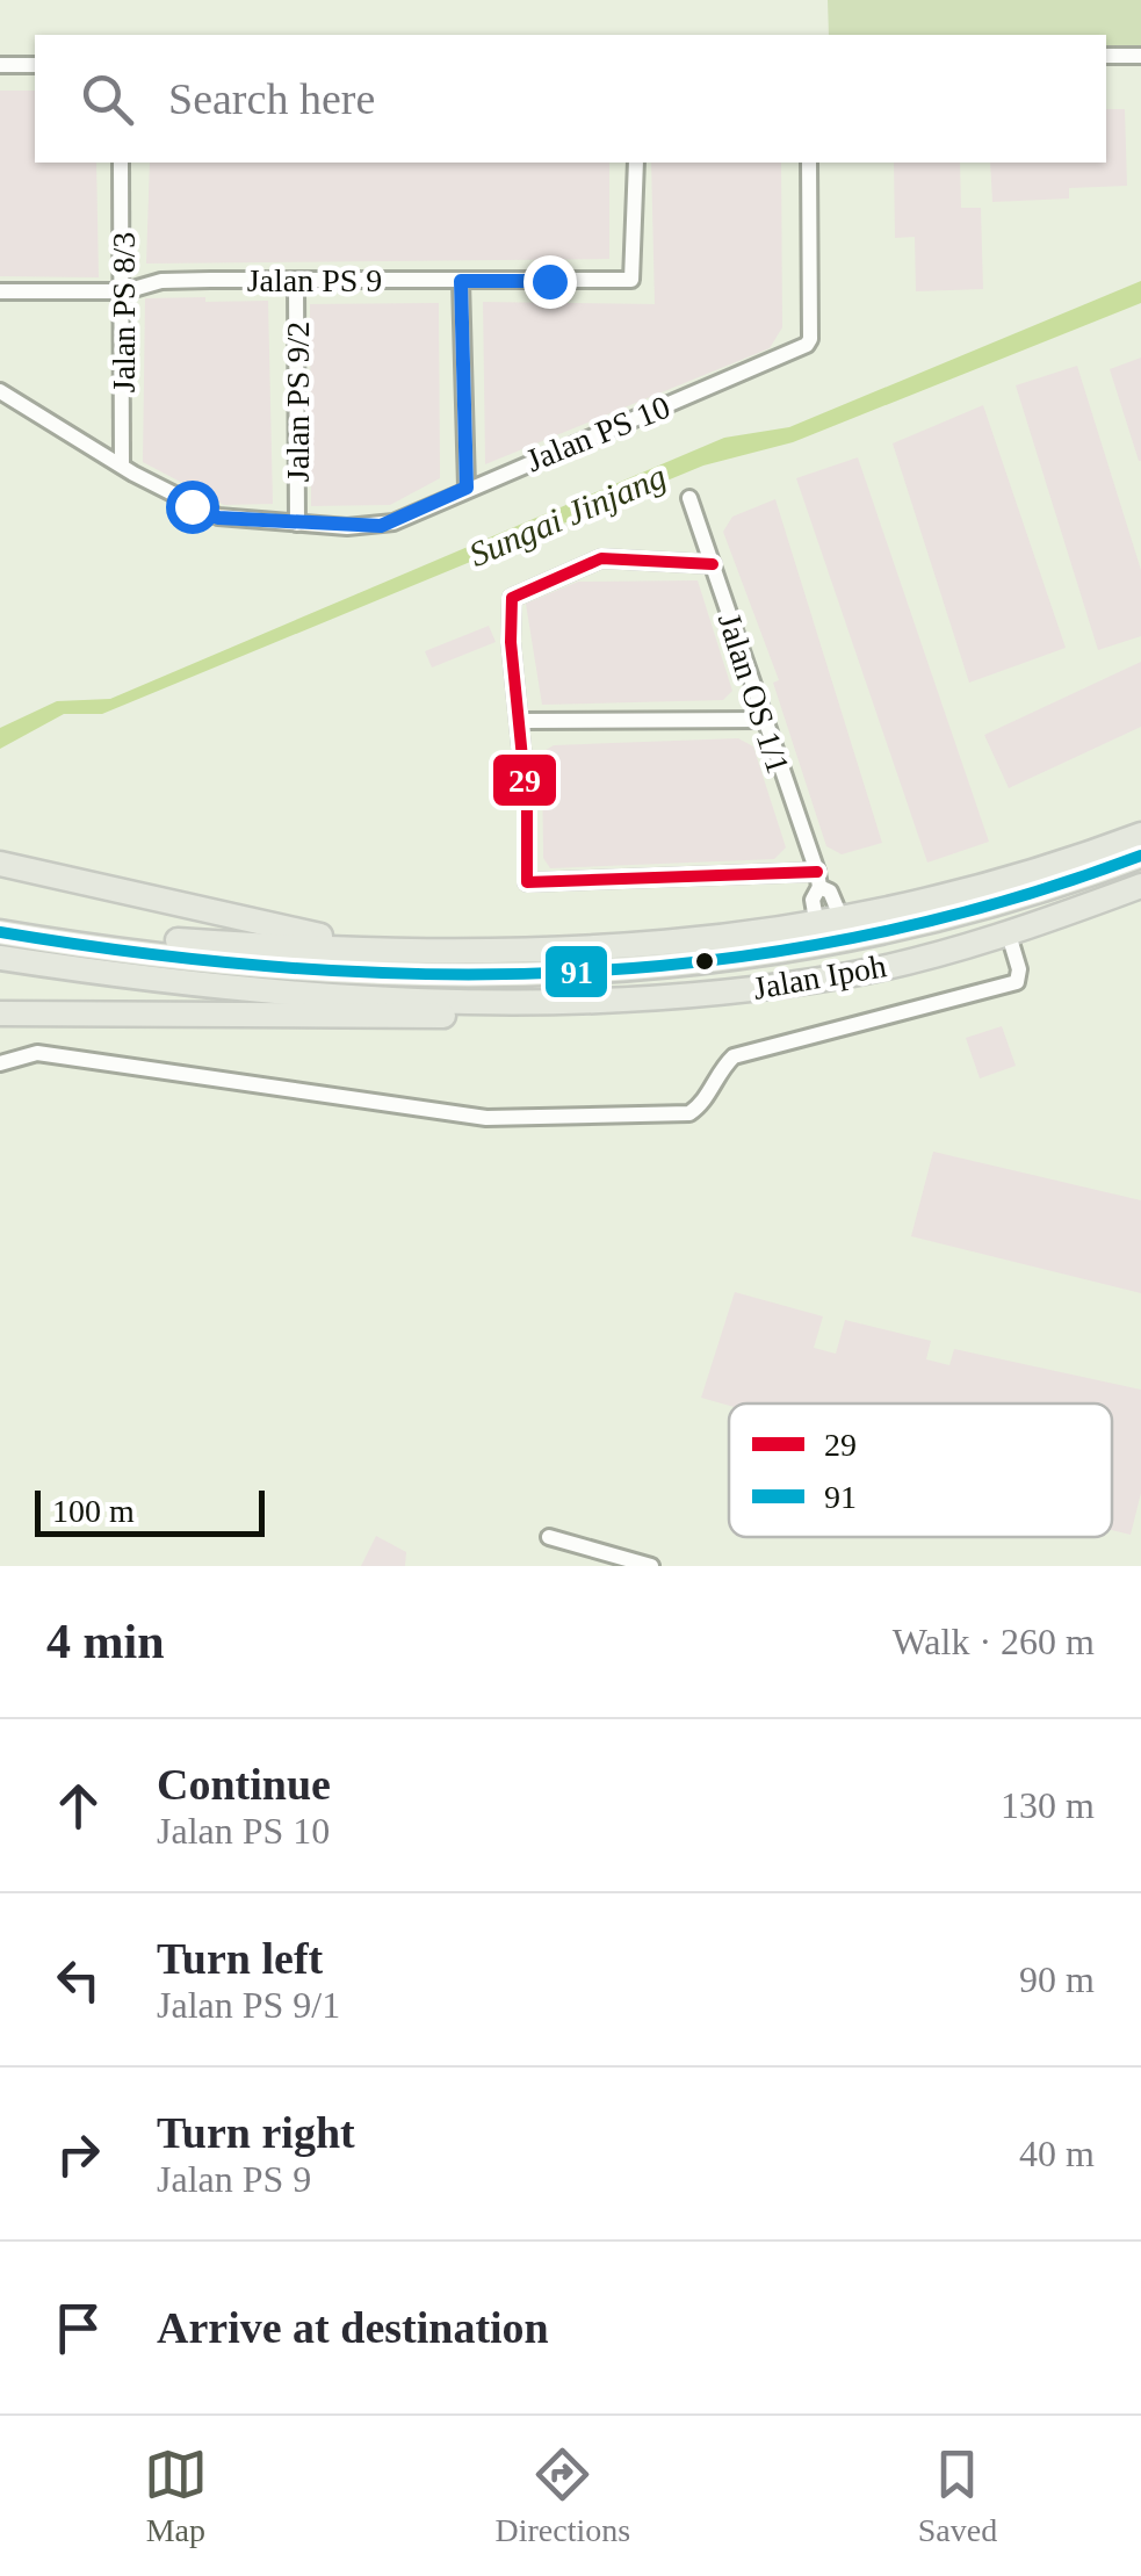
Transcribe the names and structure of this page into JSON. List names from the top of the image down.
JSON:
{
  "streets": {
    "highway": ["Jalan Ipoh"],
    "street": [
      "Jalan PS 9",
      "Jalan PS 8/3",
      "Jalan PS 9/2",
      "Jalan PS 10",
      "Jalan OS 1/1"
    ]
  },
  "crossings": [
    ["Jalan PS 9", "Jalan PS 8/3"],
    ["Jalan PS 9", "Jalan PS 9/2"],
    ["Jalan PS 8/3", "Jalan PS 10"],
    ["Jalan PS 9/2", "Jalan PS 10"]
  ],
  "water": ["Sungai Jinjang"],
  "lines": ["transit line 29", "transit line 91"],
  "legend": ["29", "91"],
  "scale_bar": "100 m",
  "page": {
    "search": "Search here",
    "scale": "100 m",
    "heading": ["4 min", "Walk · 260 m"],
    "list": [
      ["Continue", "Jalan PS 10", "130 m"],
      ["Turn left", "Jalan PS 9/1", "90 m"],
      ["Turn right", "Jalan PS 9", "40 m"],
      "Arrive at destination"
    ],
    "nav": ["Map", "Directions", "Saved"]
  }
}
